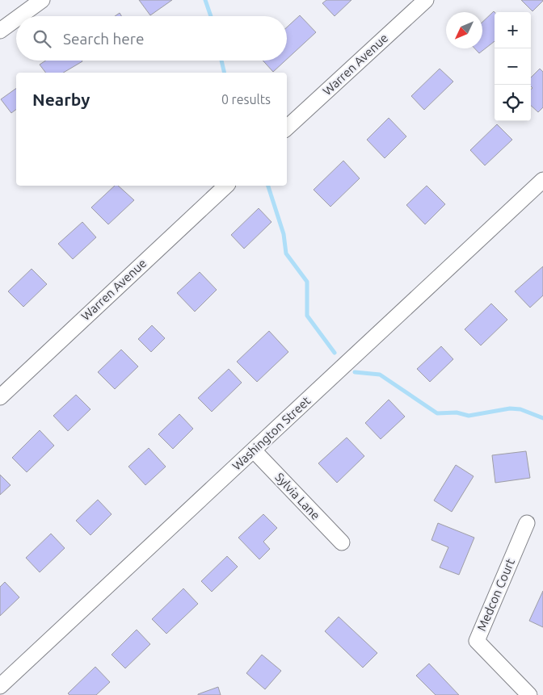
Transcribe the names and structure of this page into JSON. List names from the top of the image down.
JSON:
{
  "streets": {
    "street": [
      "Warren Avenue",
      "Washington Street",
      "Sylvia Lane",
      "Medcon Court"
    ]
  },
  "crossings": [
    ["Washington Street", "Sylvia Lane"]
  ],
  "north": "bottom left",
  "page": {
    "map_buttons": ["+", "−"],
    "search": "Search here",
    "heading": ["Nearby", "0 results"]
  }
}
